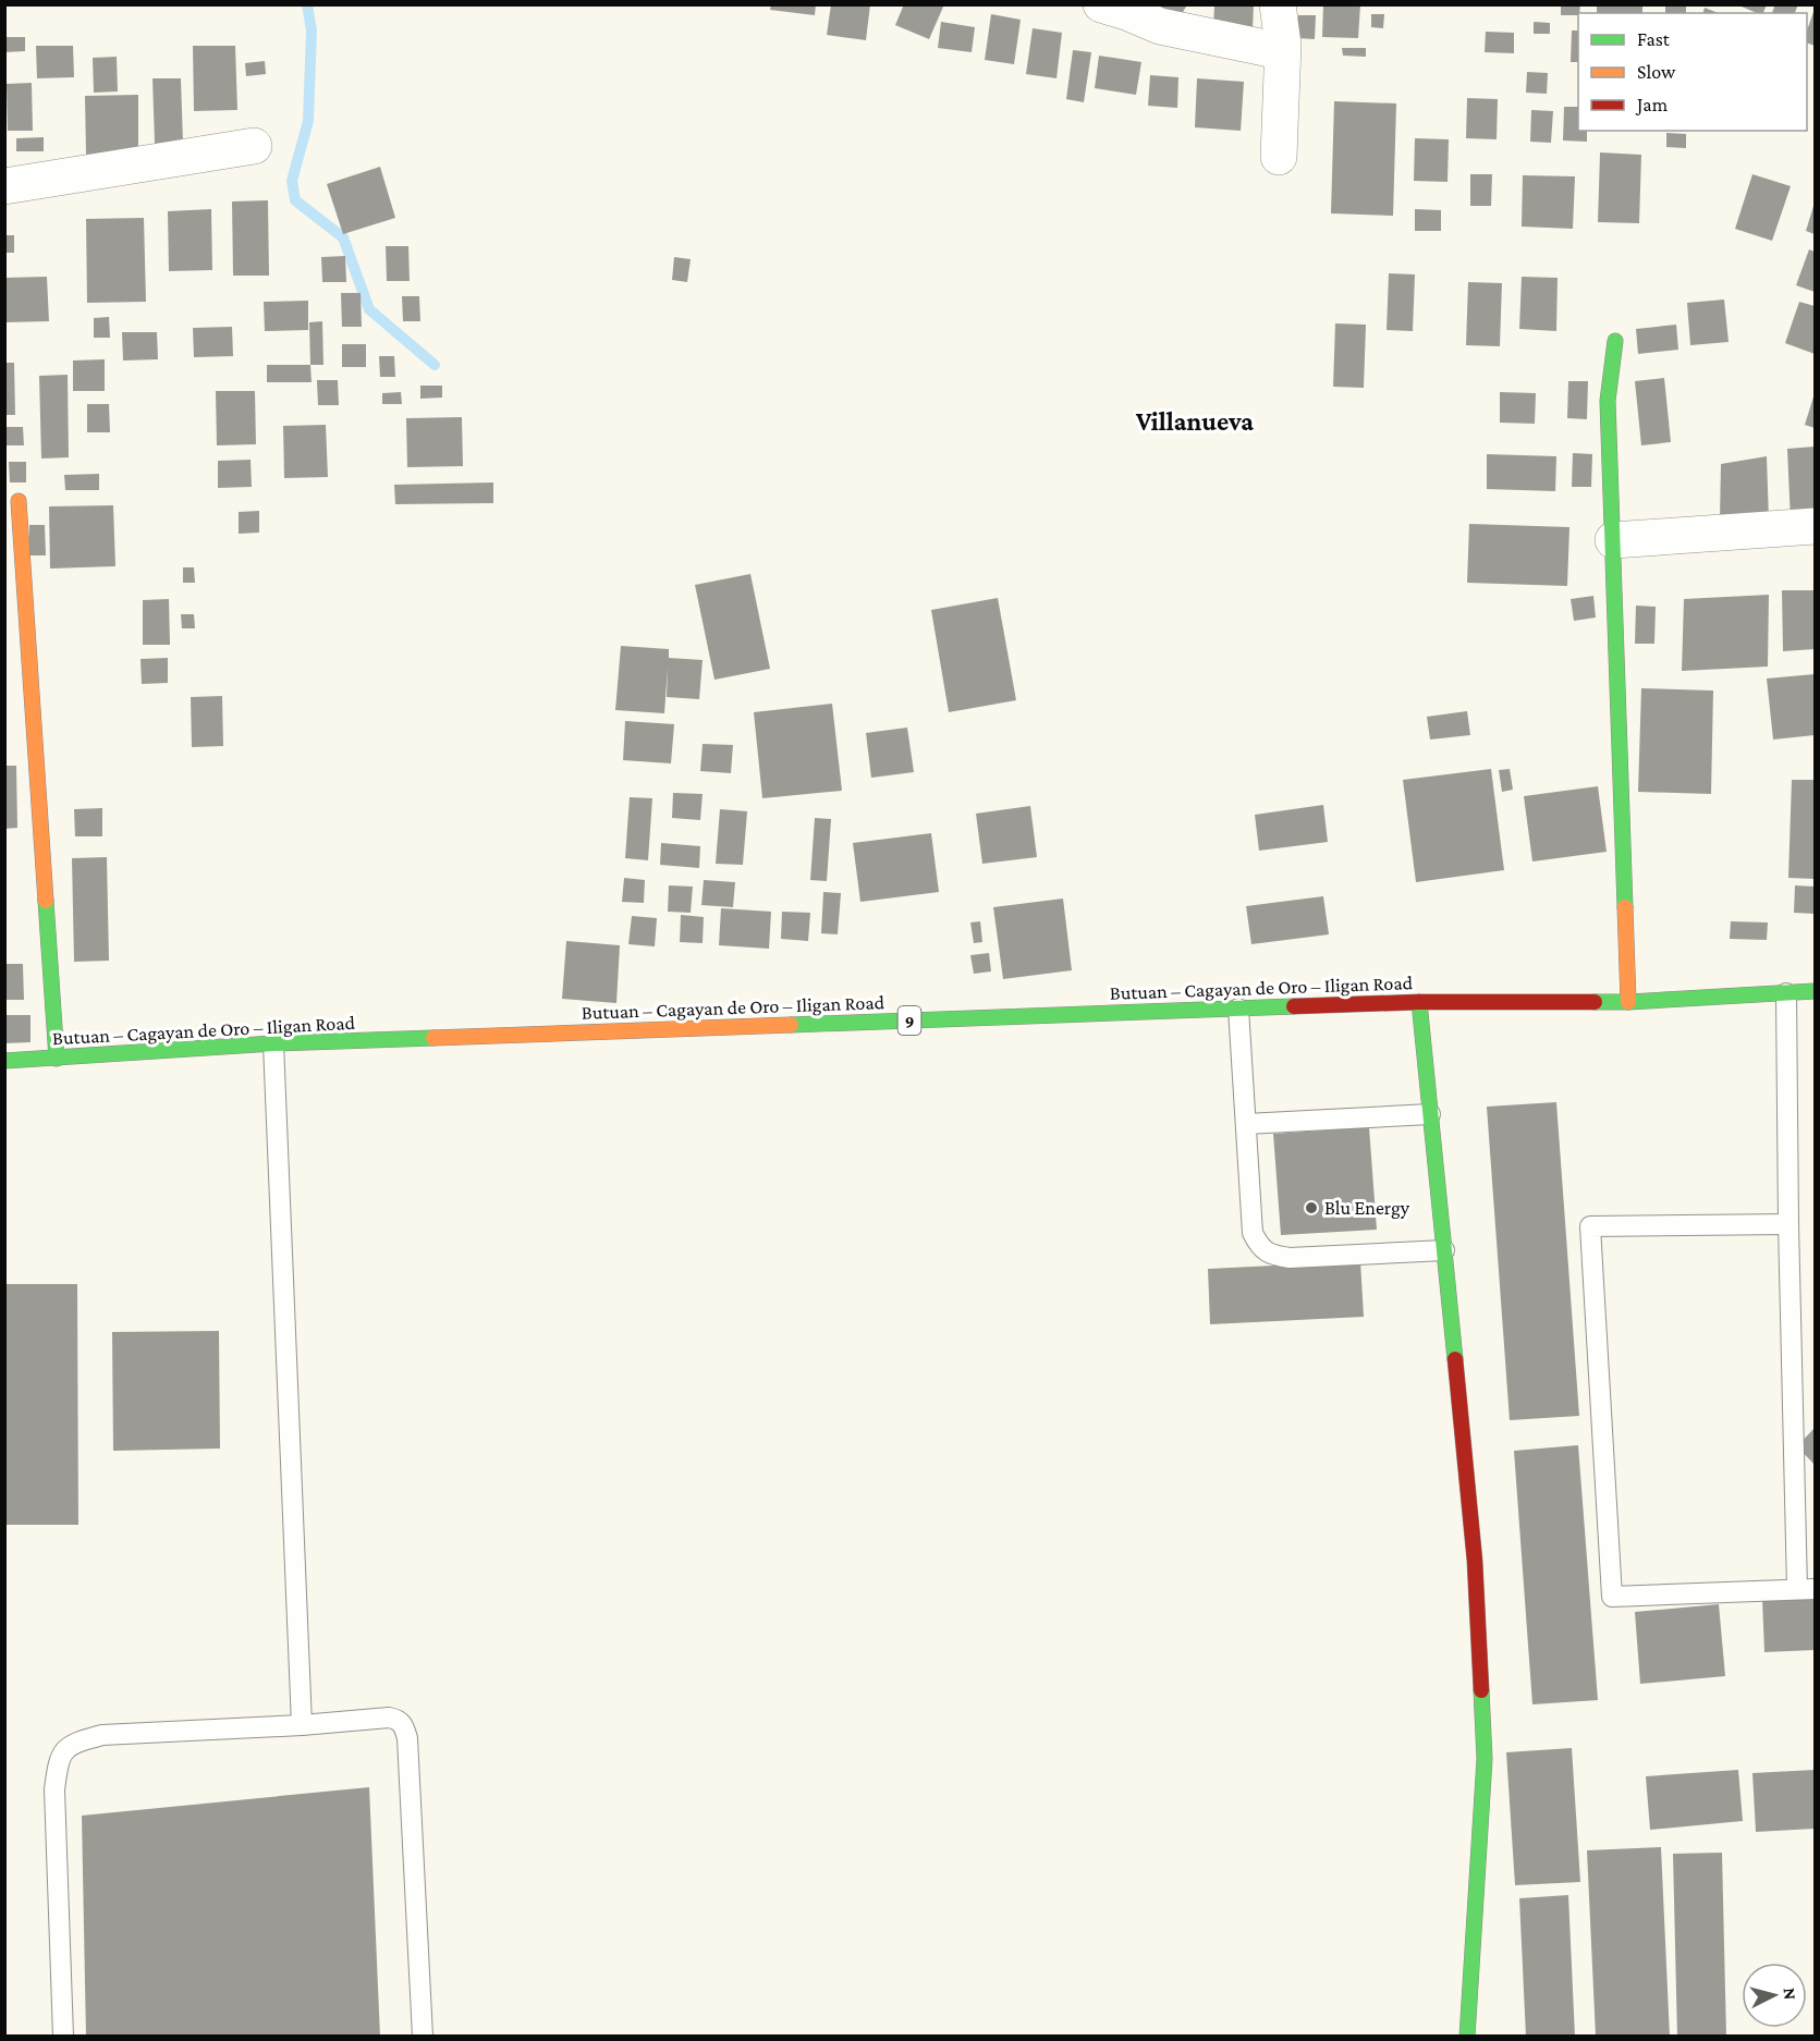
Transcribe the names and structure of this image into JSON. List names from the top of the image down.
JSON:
{
  "streets": {
    "main road": ["Butuan – Cagayan de Oro – Iligan Road", "9"]
  },
  "districts": ["Villanueva"],
  "places": ["Blu Energy"],
  "legend": ["Fast", "Slow", "Jam"],
  "north": "right"
}
